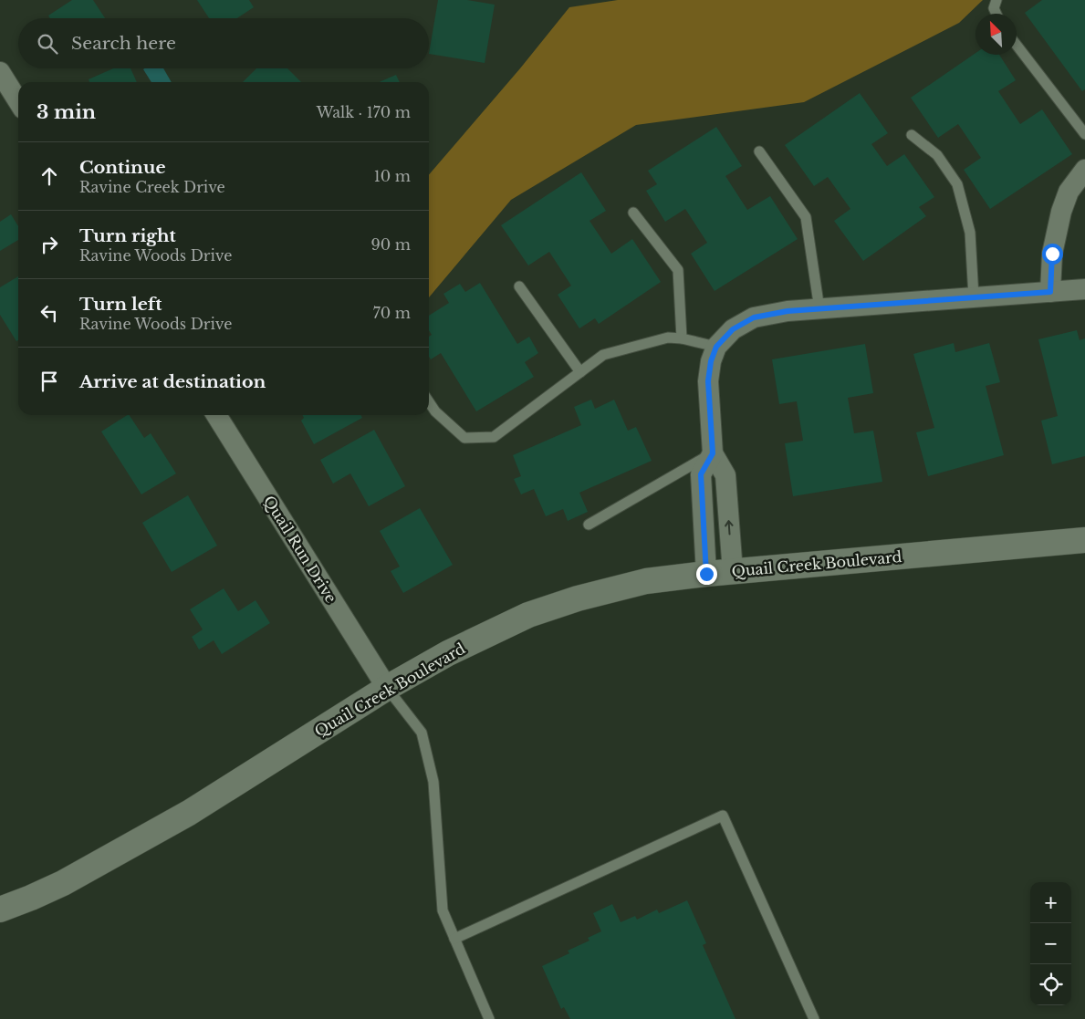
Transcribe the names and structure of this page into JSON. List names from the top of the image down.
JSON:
{
  "streets": {
    "street": ["Quail Run Drive", "Quail Creek Boulevard"]
  },
  "crossings": [
    ["Quail Run Drive", "Quail Creek Boulevard"]
  ],
  "north": "top left",
  "page": {
    "search": "Search here",
    "heading": ["3 min", "Walk · 170 m"],
    "list": [
      ["Continue", "Ravine Creek Drive", "10 m"],
      ["Turn right", "Ravine Woods Drive", "90 m"],
      ["Turn left", "Ravine Woods Drive", "70 m"],
      "Arrive at destination"
    ],
    "map_buttons": ["+", "−"]
  }
}
